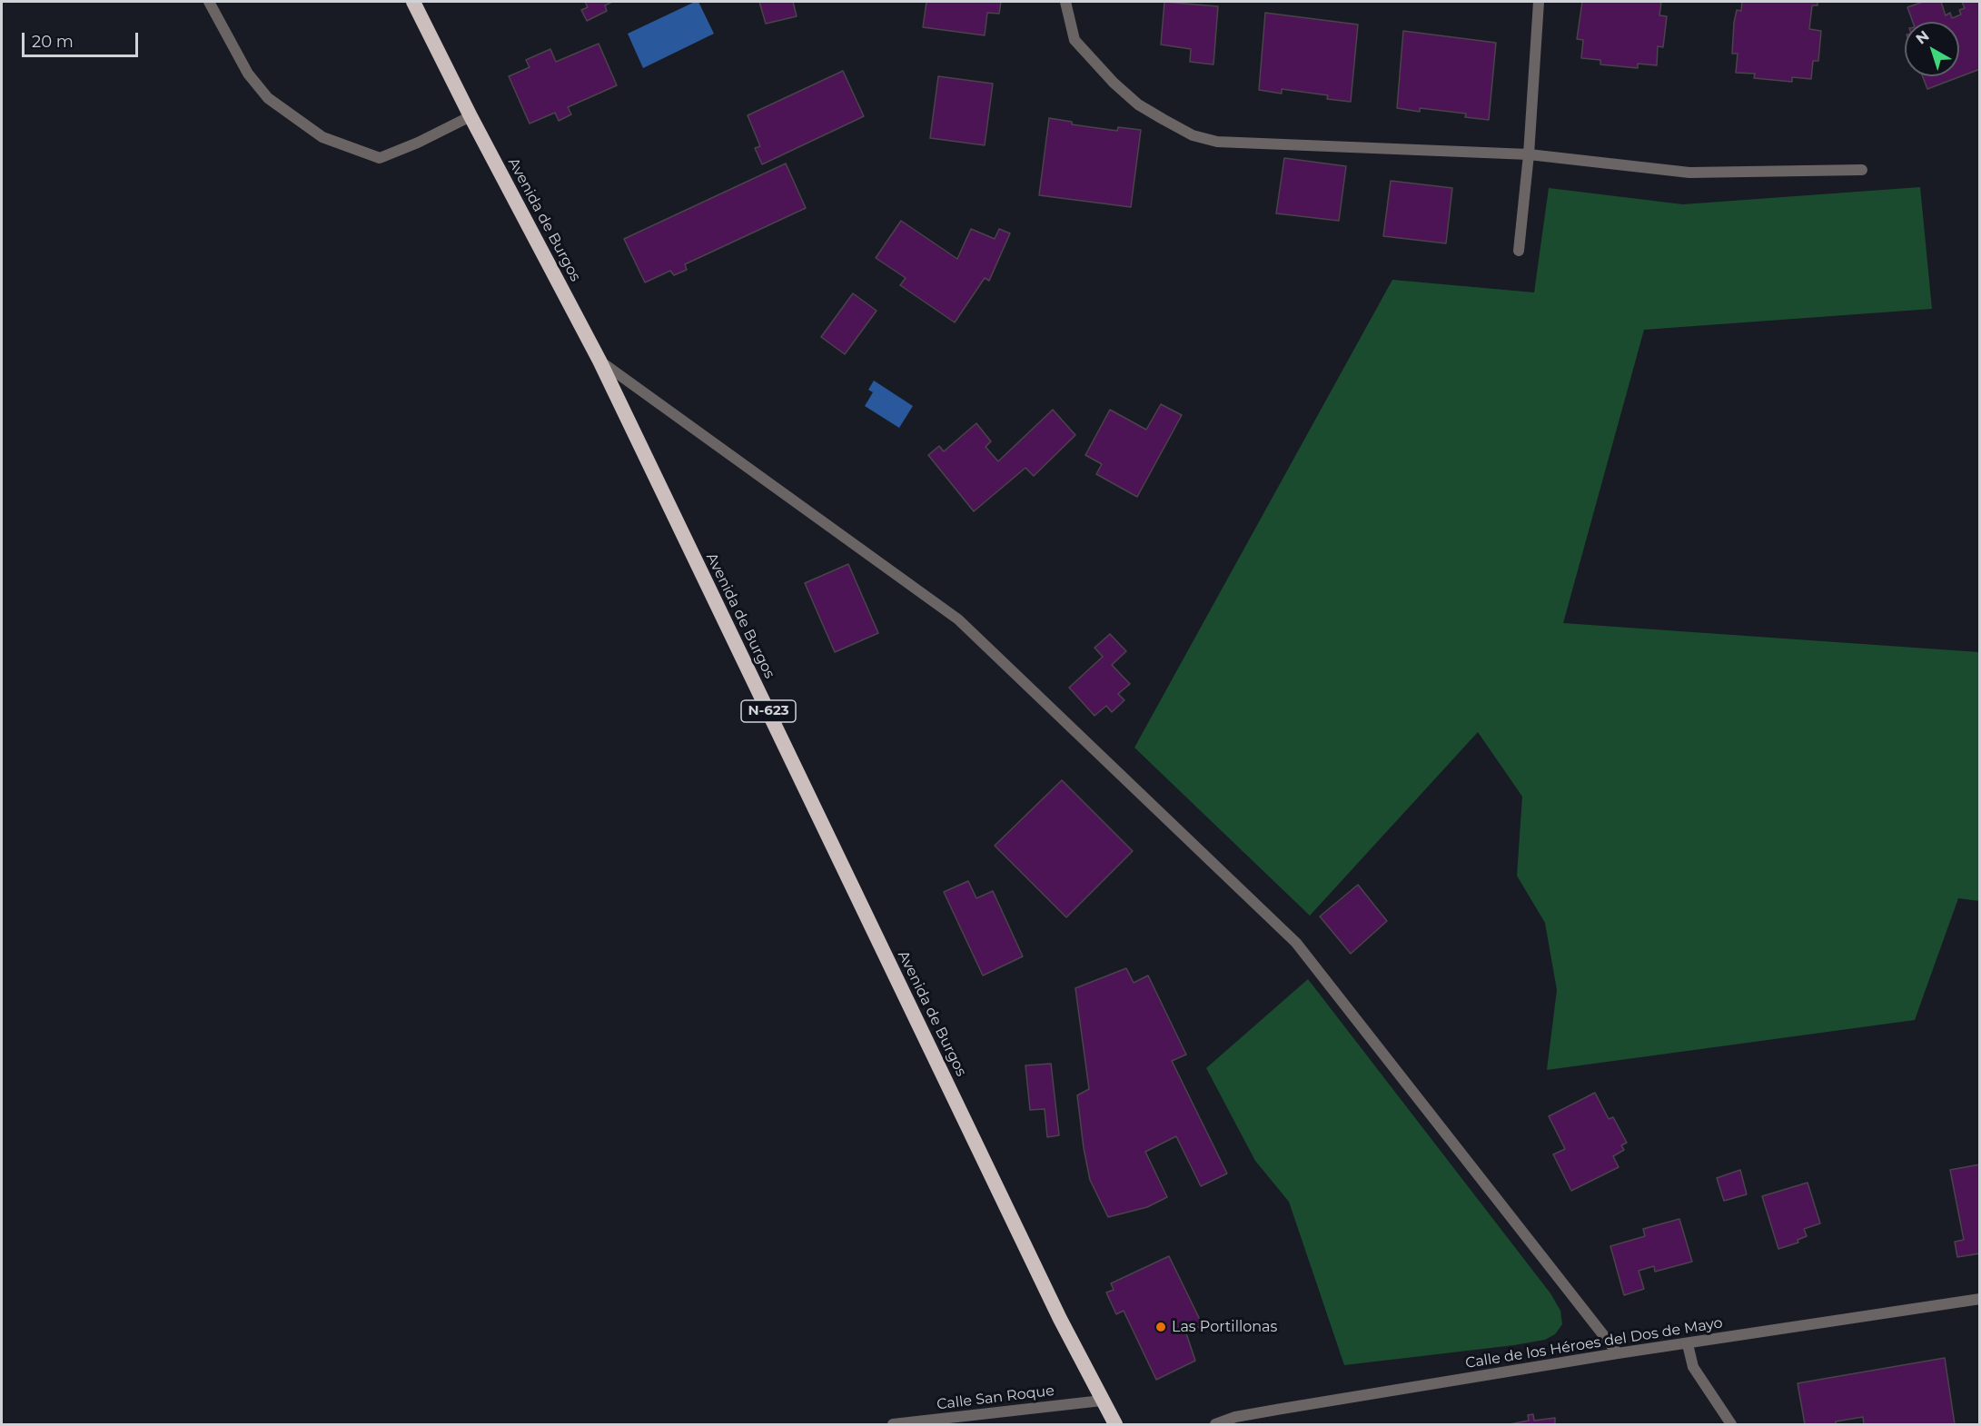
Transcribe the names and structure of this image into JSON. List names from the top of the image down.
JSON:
{
  "streets": {
    "highway": ["Avenida de Burgos", "N-623"],
    "street": ["Calle de los Héroes del Dos de Mayo", "Calle San Roque"]
  },
  "crossings": [
    ["Avenida de Burgos", "Calle San Roque"]
  ],
  "places": ["Las Portillonas"],
  "scale_bar": "20 m",
  "north": "top left"
}
